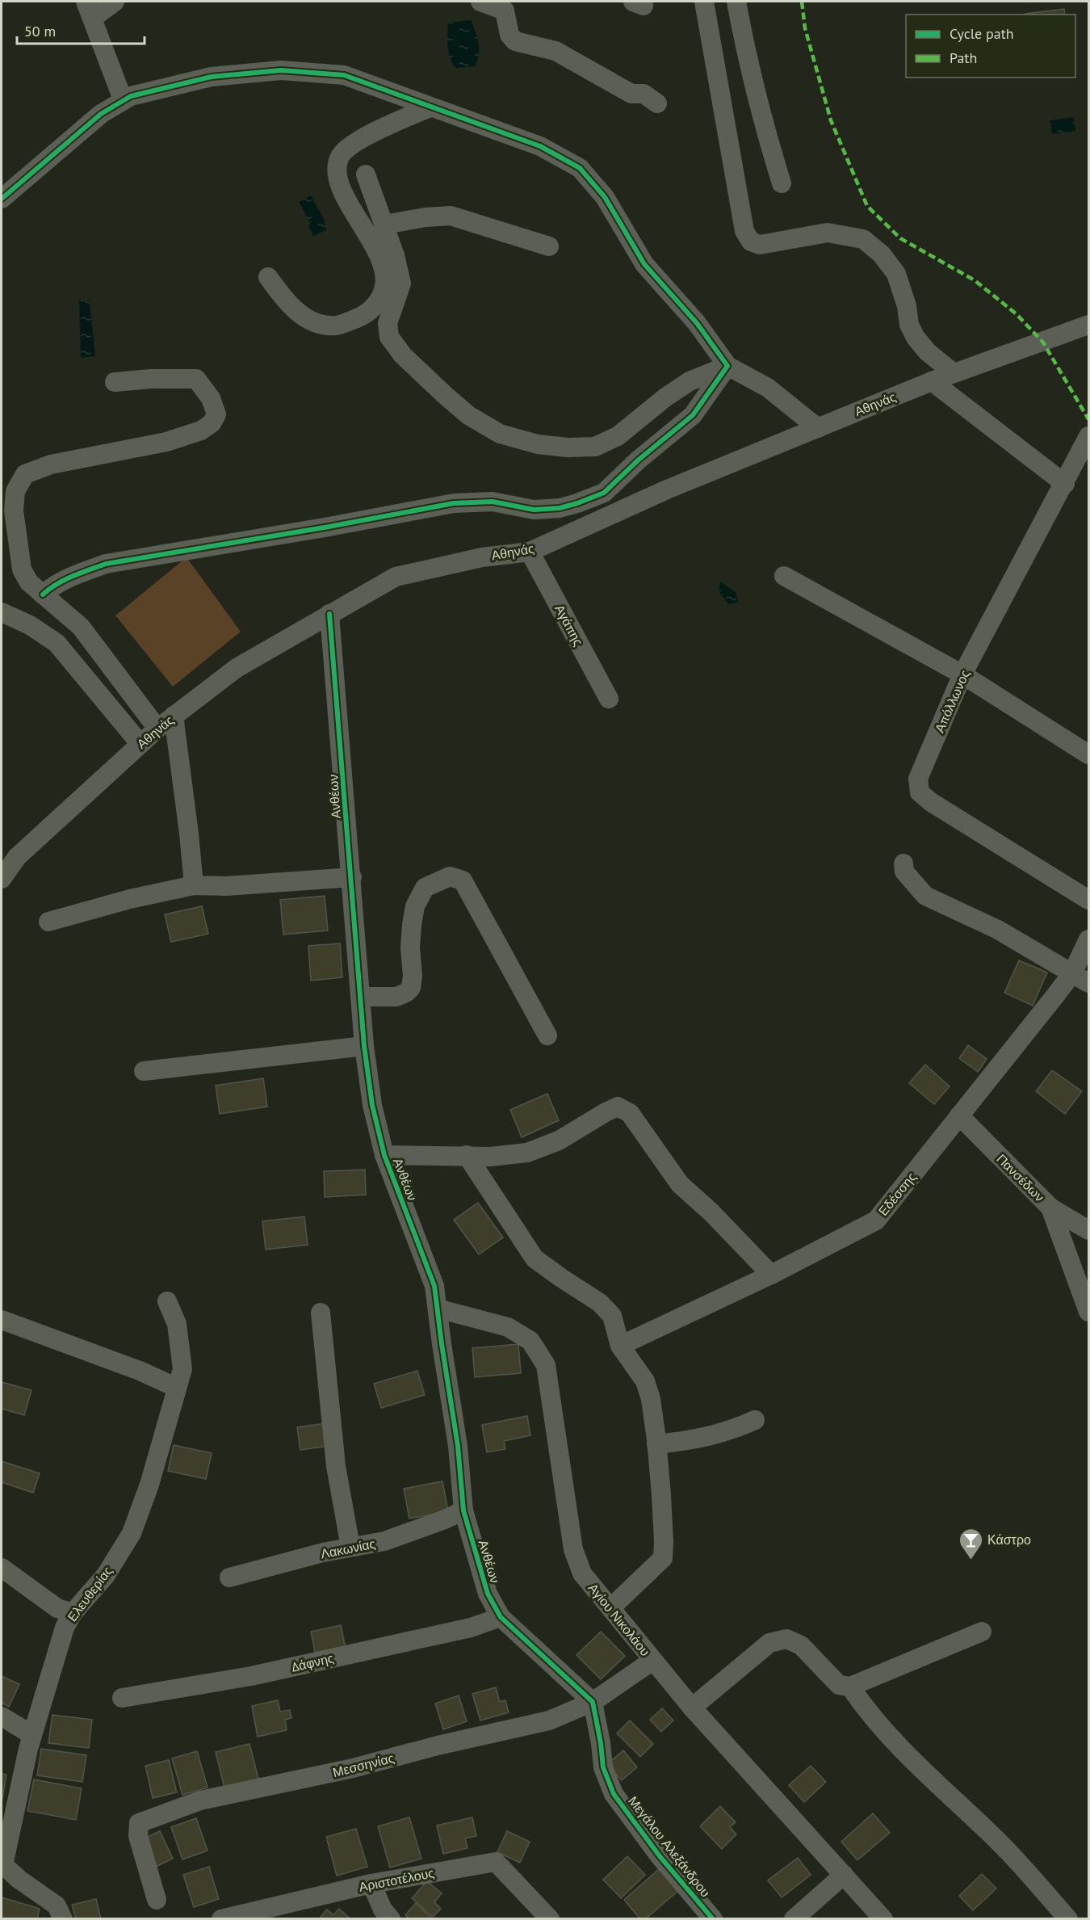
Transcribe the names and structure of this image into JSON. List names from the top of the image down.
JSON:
{
  "streets": {
    "street": [
      "Αθηνάς",
      "Αγάπης",
      "Απόλλωνος",
      "Ανθέων",
      "Πανσέδων",
      "Εδέσσης",
      "Λακωνίας",
      "Ελευθερίας",
      "Αγίου Νικολάου",
      "Δάφνης",
      "Μεσσηνίας",
      "Μεγάλου Αλεξάνδρου",
      "Αριστοτέλους"
    ]
  },
  "crossings": [
    ["Αθηνάς", "Αγάπης"],
    ["Αθηνάς", "Ανθέων"],
    ["Ανθέων", "Λακωνίας"],
    ["Ανθέων", "Αγίου Νικολάου"],
    ["Ανθέων", "Δάφνης"],
    ["Ανθέων", "Μεσσηνίας"],
    ["Ανθέων", "Μεγάλου Αλεξάνδρου"],
    ["Πανσέδων", "Εδέσσης"],
    ["Αγίου Νικολάου", "Μεσσηνίας"],
    ["Μεσσηνίας", "Μεγάλου Αλεξάνδρου"]
  ],
  "places": {
    "bar": ["Κάστρο"]
  },
  "legend": ["Cycle path", "Path"],
  "scale_bar": "50 m"
}
